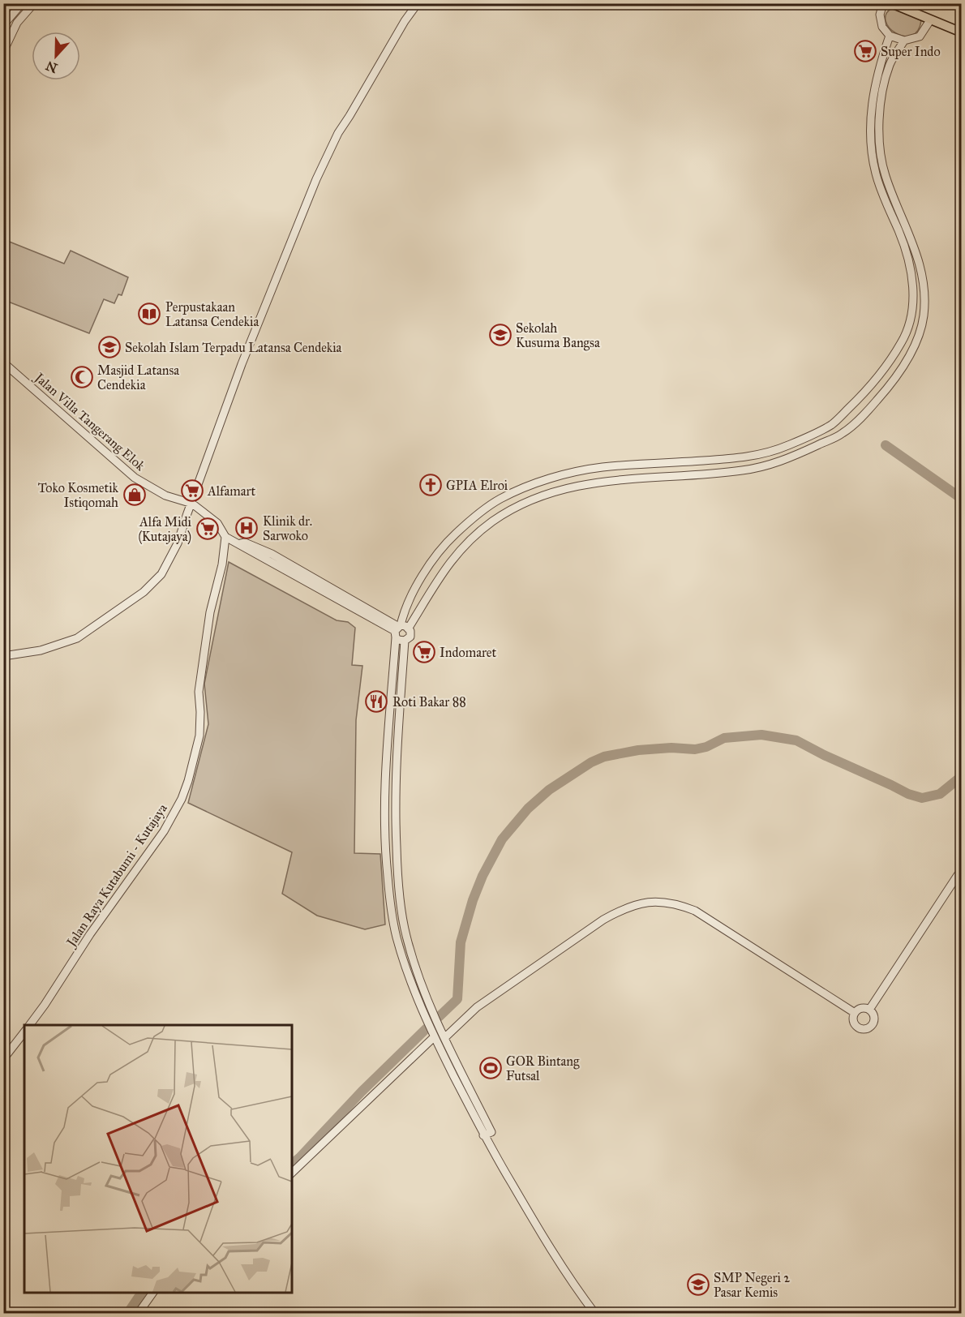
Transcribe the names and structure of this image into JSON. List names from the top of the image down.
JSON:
{
  "streets": {
    "street": ["Jalan Villa Tangerang Elok", "Jalan Raya Kutabumi - Kutajaya"]
  },
  "places": {
    "supermarket": [
      "Super Indo",
      "Alfamart",
      "Alfa Midi (Kutajaya)",
      "Indomaret"
    ],
    "library": ["Perpustakaan Latansa Cendekia"],
    "school or university": ["Sekolah Kusuma Bangsa", "Sekolah Islam Terpadu Latansa Cendekia", "SMP Negeri 2 Pasar Kemis"],
    "mosque": ["Masjid Latansa Cendekia"],
    "church": ["GPIA Elroi"],
    "shop": ["Toko Kosmetik Istiqomah"],
    "hospital": ["Klinik dr. Sarwoko"],
    "restaurant": ["Roti Bakar 88"],
    "sports": ["GOR Bintang Futsal"]
  },
  "north": "bottom"
}
